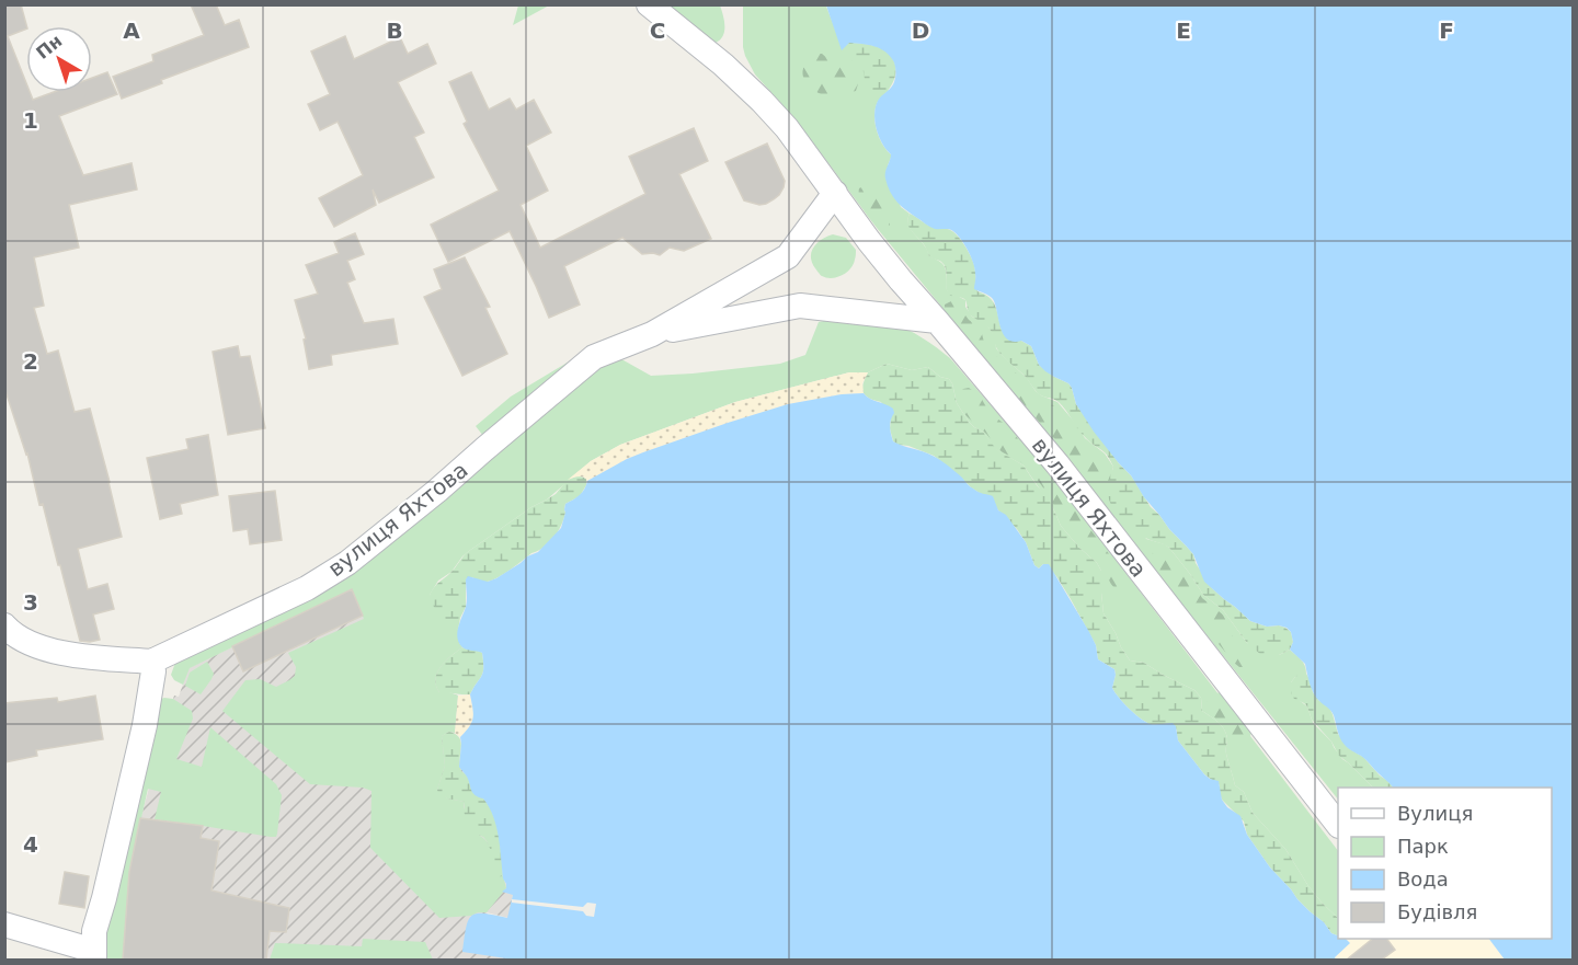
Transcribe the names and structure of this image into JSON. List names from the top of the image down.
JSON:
{
  "streets": {
    "street": ["вулиця Яхтова"]
  },
  "legend": [
    "Вулиця",
    "Парк",
    "Вода",
    "Будівля"
  ],
  "north": "top left",
  "grid": {
    "columns": [
      "A",
      "B",
      "C",
      "D",
      "E",
      "F"
    ],
    "rows": [
      "1",
      "2",
      "3",
      "4"
    ]
  }
}
